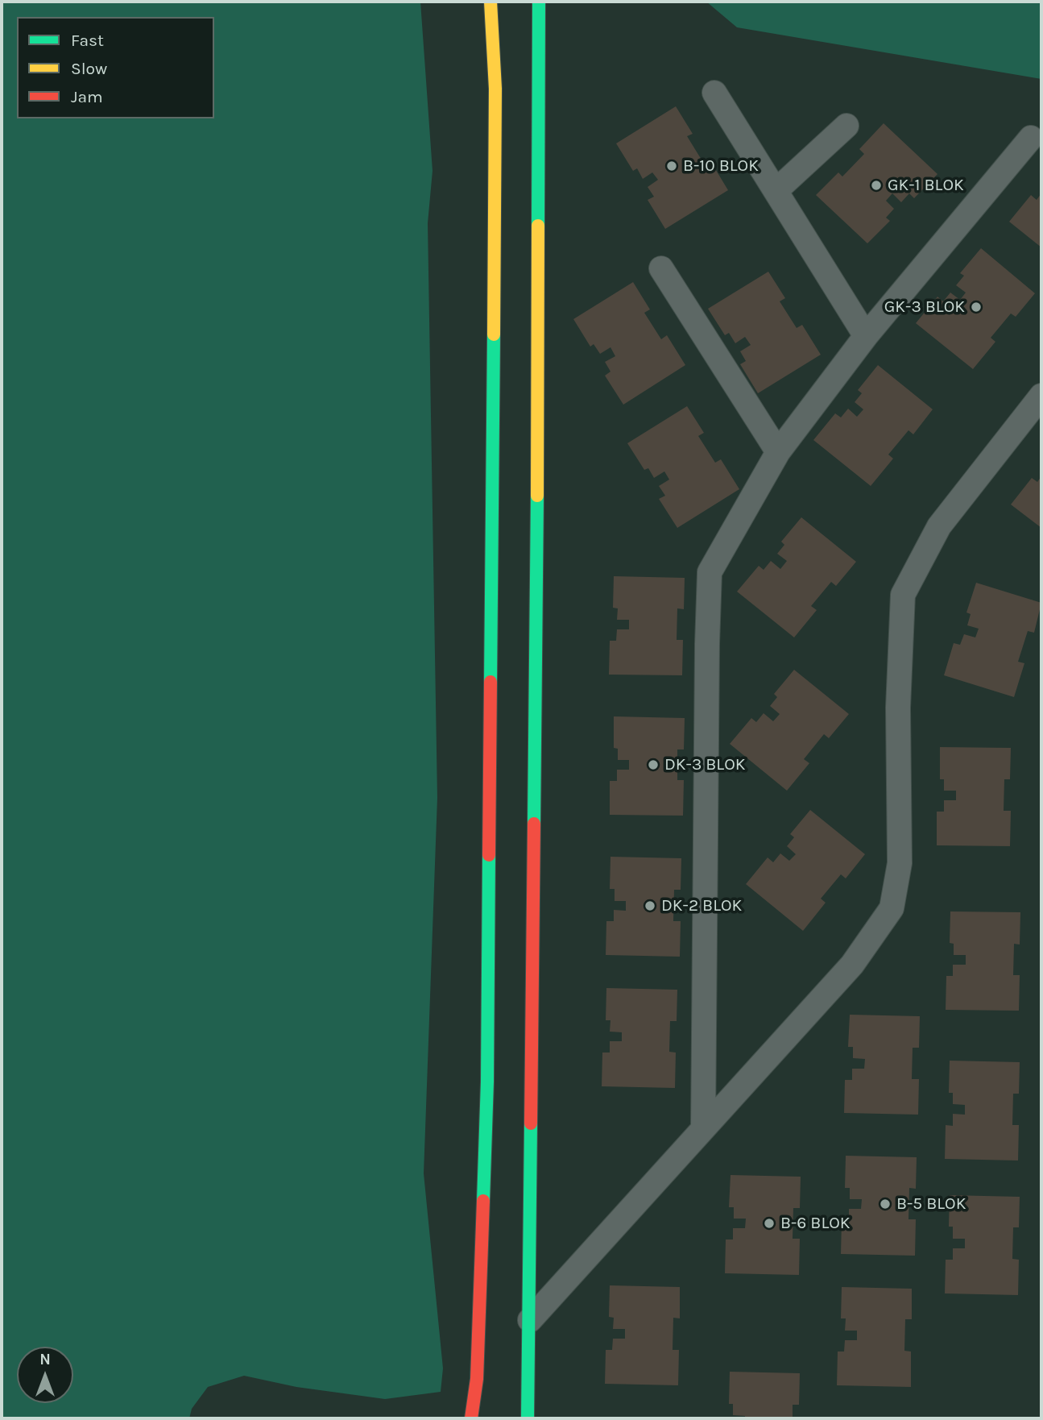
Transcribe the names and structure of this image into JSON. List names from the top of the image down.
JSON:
{
  "places": [
    "B-10 BLOK",
    "GK-1 BLOK",
    "GK-3 BLOK",
    "DK-3 BLOK",
    "DK-2 BLOK",
    "B-5 BLOK",
    "B-6 BLOK"
  ],
  "legend": ["Fast", "Slow", "Jam"],
  "north": "top"
}
